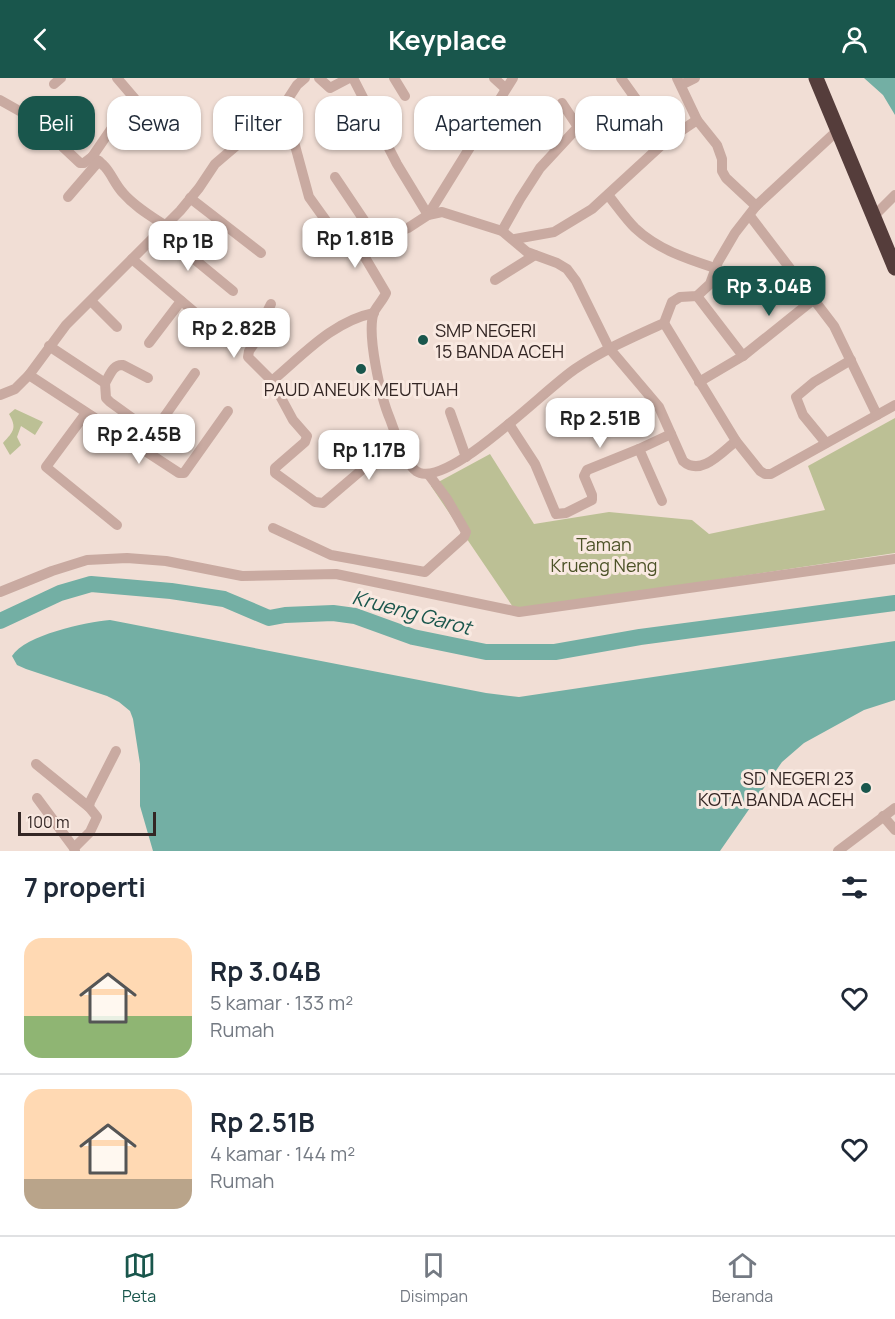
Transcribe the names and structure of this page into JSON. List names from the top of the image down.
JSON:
{
  "water": ["Krueng Garot"],
  "parks": ["Taman Krueng Neng"],
  "places": ["SMP NEGERI 15 BANDA ACEH", "PAUD ANEUK MEUTUAH", "SD NEGERI 23 KOTA BANDA ACEH"],
  "scale_bar": "100 m",
  "page": {
    "header": "Keyplace",
    "chip": [
      "Beli",
      "Sewa",
      "Filter",
      "Baru",
      "Apartemen",
      "Rumah"
    ],
    "price": [
      "Rp 1.81B",
      "Rp 1B",
      "Rp 3.04B",
      "Rp 2.82B",
      "Rp 2.51B",
      "Rp 2.45B",
      "Rp 1.17B"
    ],
    "scale": "100 m",
    "heading": "7 properti",
    "list": [
      {
        "name": "Rp 3.04B",
        "note": "5 kamar · 133 m² · Rumah"
      },
      {
        "name": "Rp 2.51B",
        "note": "4 kamar · 144 m² · Rumah"
      }
    ],
    "tabs": ["Peta", "Disimpan", "Beranda"]
  }
}
